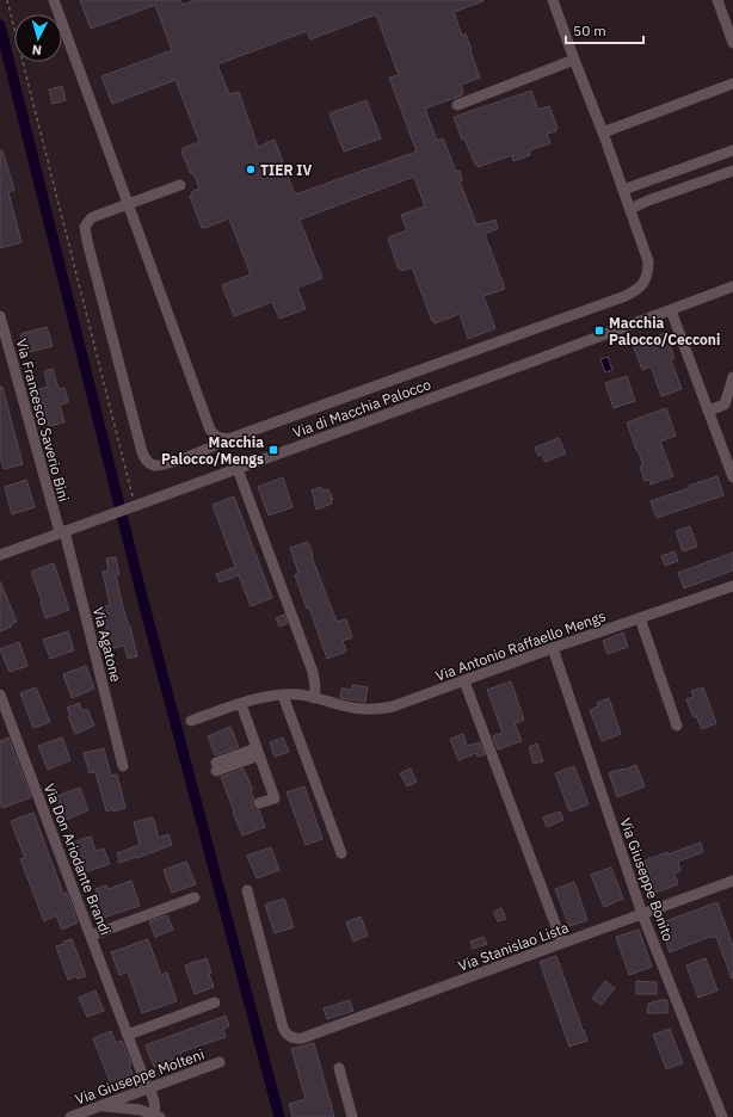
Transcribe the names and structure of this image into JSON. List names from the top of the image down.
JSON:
{
  "streets": {
    "street": [
      "Via di Macchia Palocco",
      "Via Francesco Saverio Bini",
      "Via Agatone",
      "Via Antonio Raffaello Mengs",
      "Via Don Ariodante Brandi",
      "Via Giuseppe Bonito",
      "Via Stanislao Lista",
      "Via Giuseppe Molteni"
    ]
  },
  "crossings": [
    ["Via di Macchia Palocco", "Via Francesco Saverio Bini"],
    ["Via di Macchia Palocco", "Via Agatone"],
    ["Via Francesco Saverio Bini", "Via Agatone"],
    ["Via Antonio Raffaello Mengs", "Via Giuseppe Bonito"],
    ["Via Don Ariodante Brandi", "Via Giuseppe Molteni"],
    ["Via Giuseppe Bonito", "Via Stanislao Lista"]
  ],
  "places": {
    "other": ["TIER IV"],
    "transit": ["Macchia Palocco/Cecconi", "Macchia Palocco/Mengs"]
  },
  "scale_bar": "50 m",
  "north": "bottom"
}
